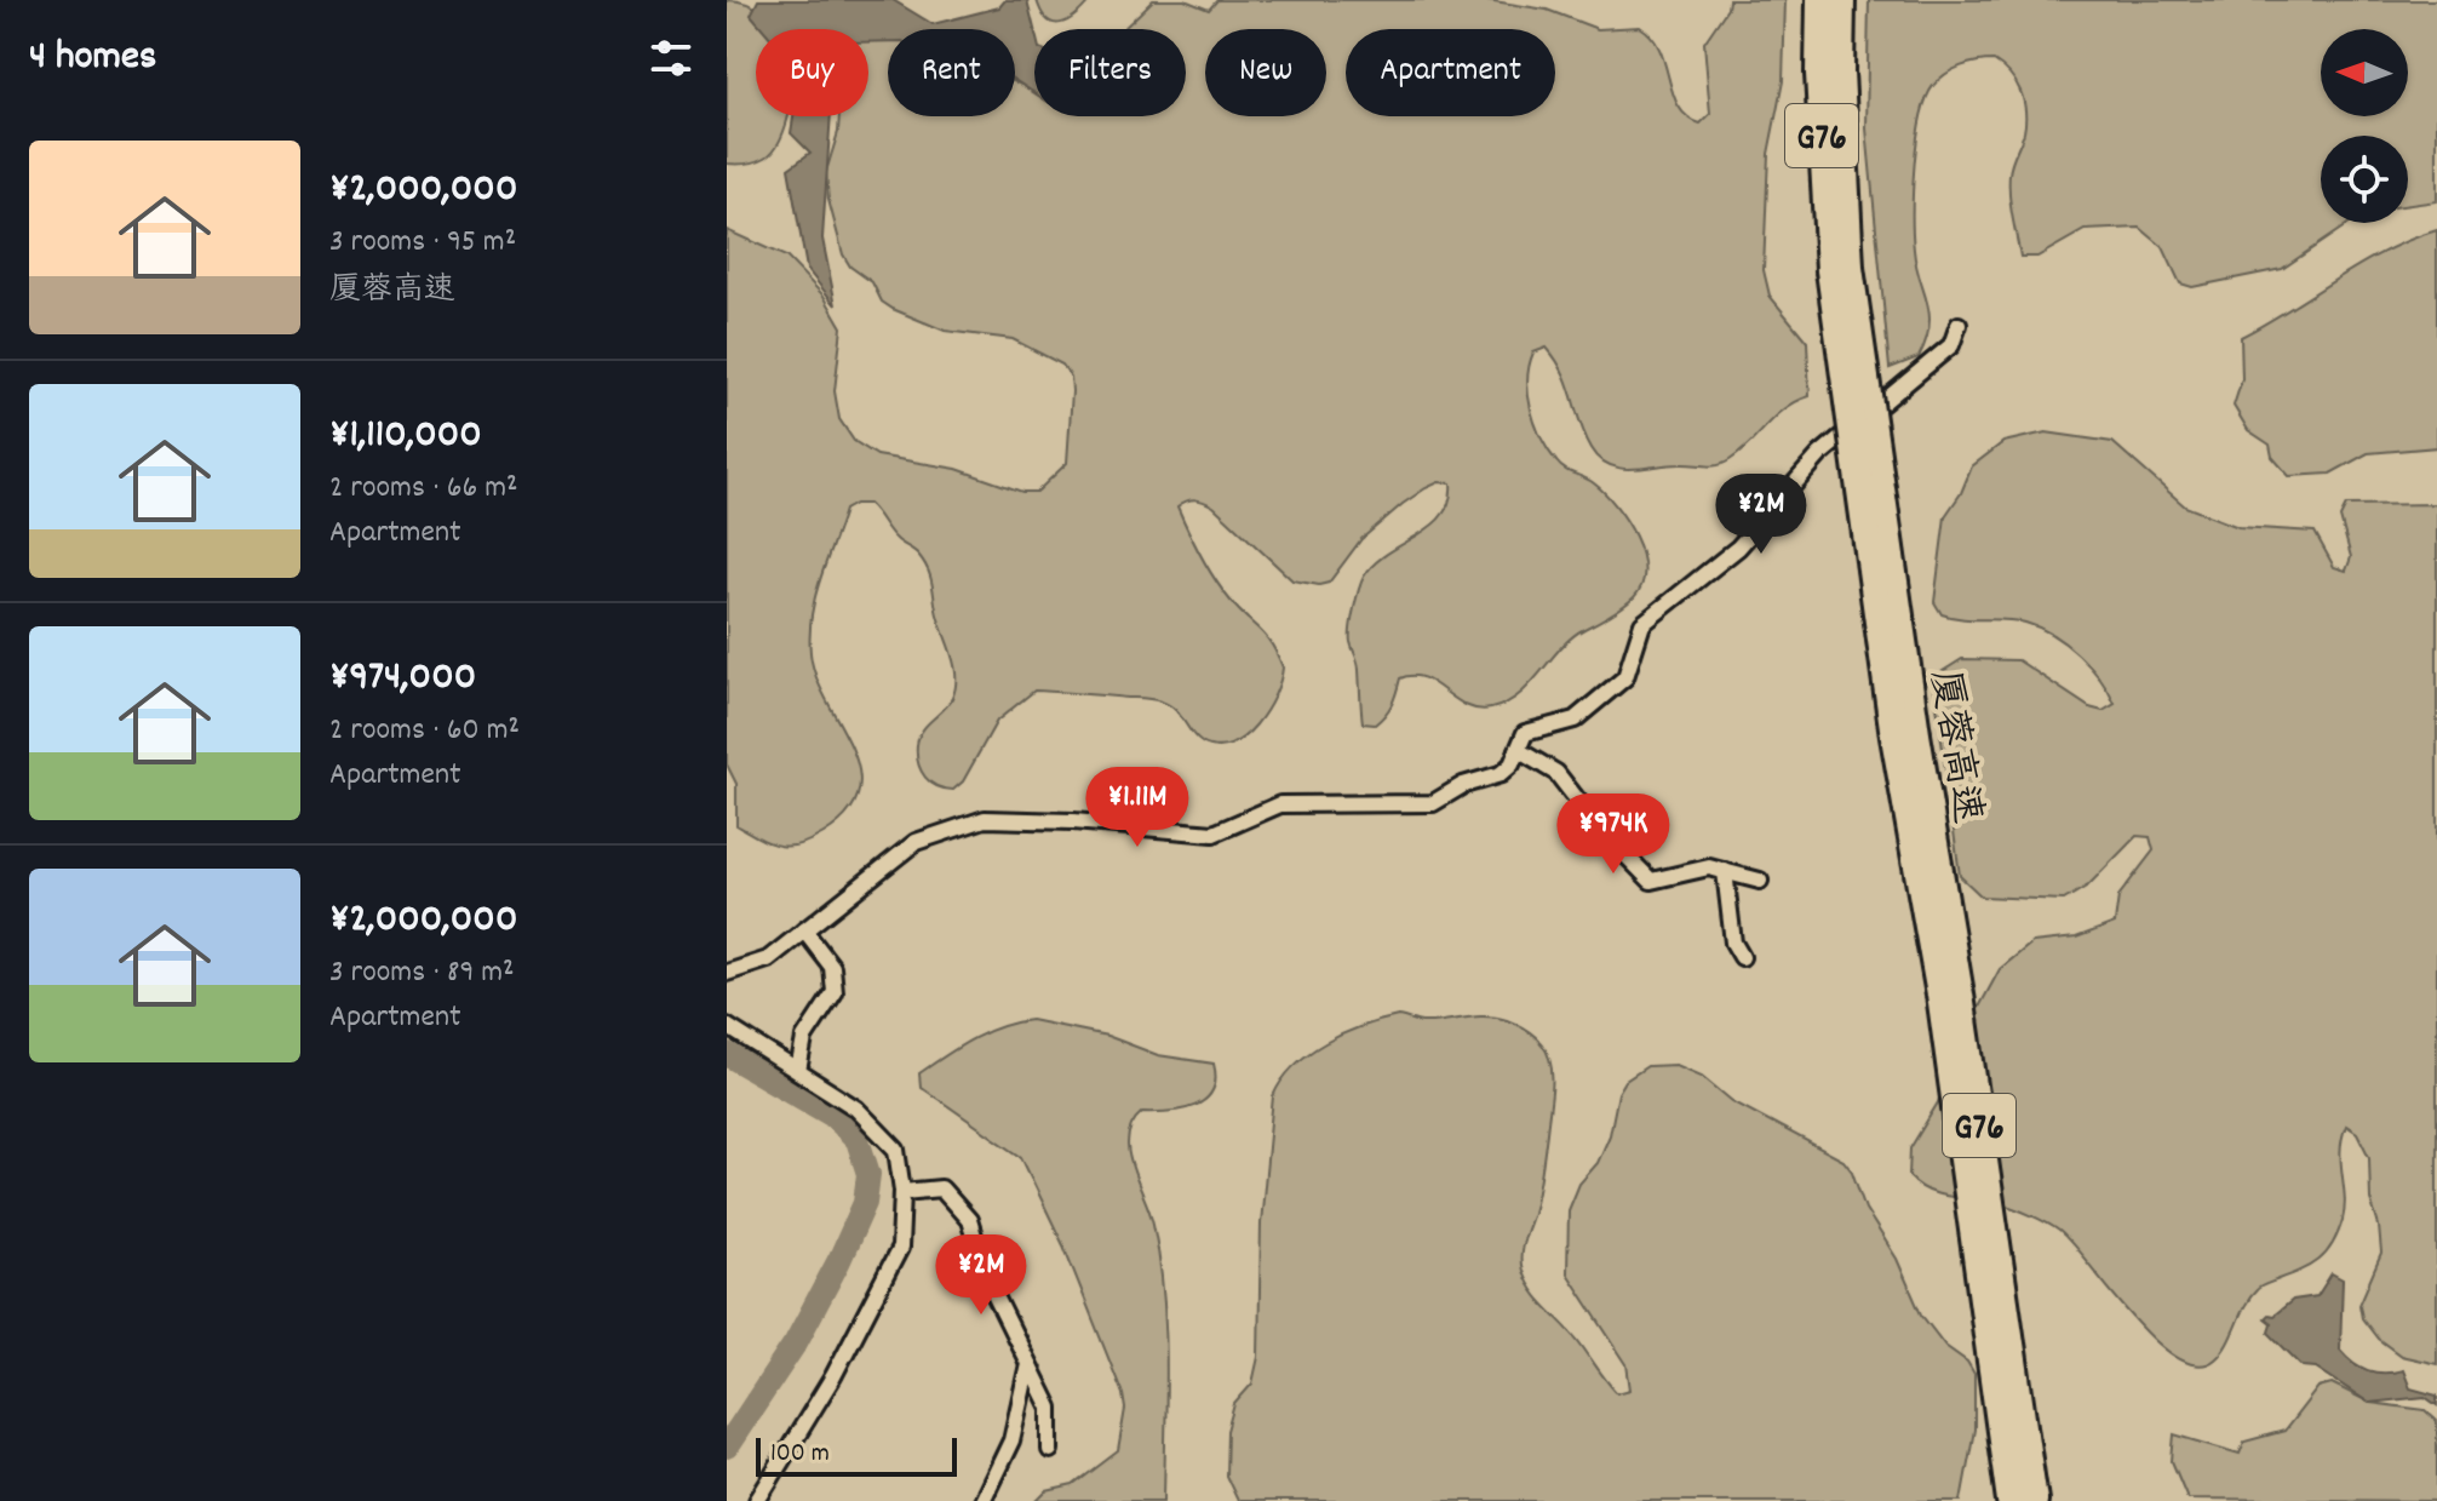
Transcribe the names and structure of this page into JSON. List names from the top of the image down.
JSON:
{
  "streets": {
    "highway": ["G76", "厦蓉高速"]
  },
  "scale_bar": "100 m",
  "north": "left",
  "page": {
    "heading": "4 homes",
    "chip": [
      "Buy",
      "Rent",
      "Filters",
      "New",
      "Apartment"
    ],
    "list": [
      {
        "name": "¥2,000,000",
        "note": "3 rooms · 95 m² · 厦蓉高速"
      },
      {
        "name": "¥1,110,000",
        "note": "2 rooms · 66 m² · Apartment"
      },
      {
        "name": "¥974,000",
        "note": "2 rooms · 60 m² · Apartment"
      },
      {
        "name": "¥2,000,000",
        "note": "3 rooms · 89 m² · Apartment"
      }
    ],
    "price": [
      "¥2M",
      "¥1.11M",
      "¥974K",
      "¥2M"
    ],
    "scale": "100 m"
  }
}
